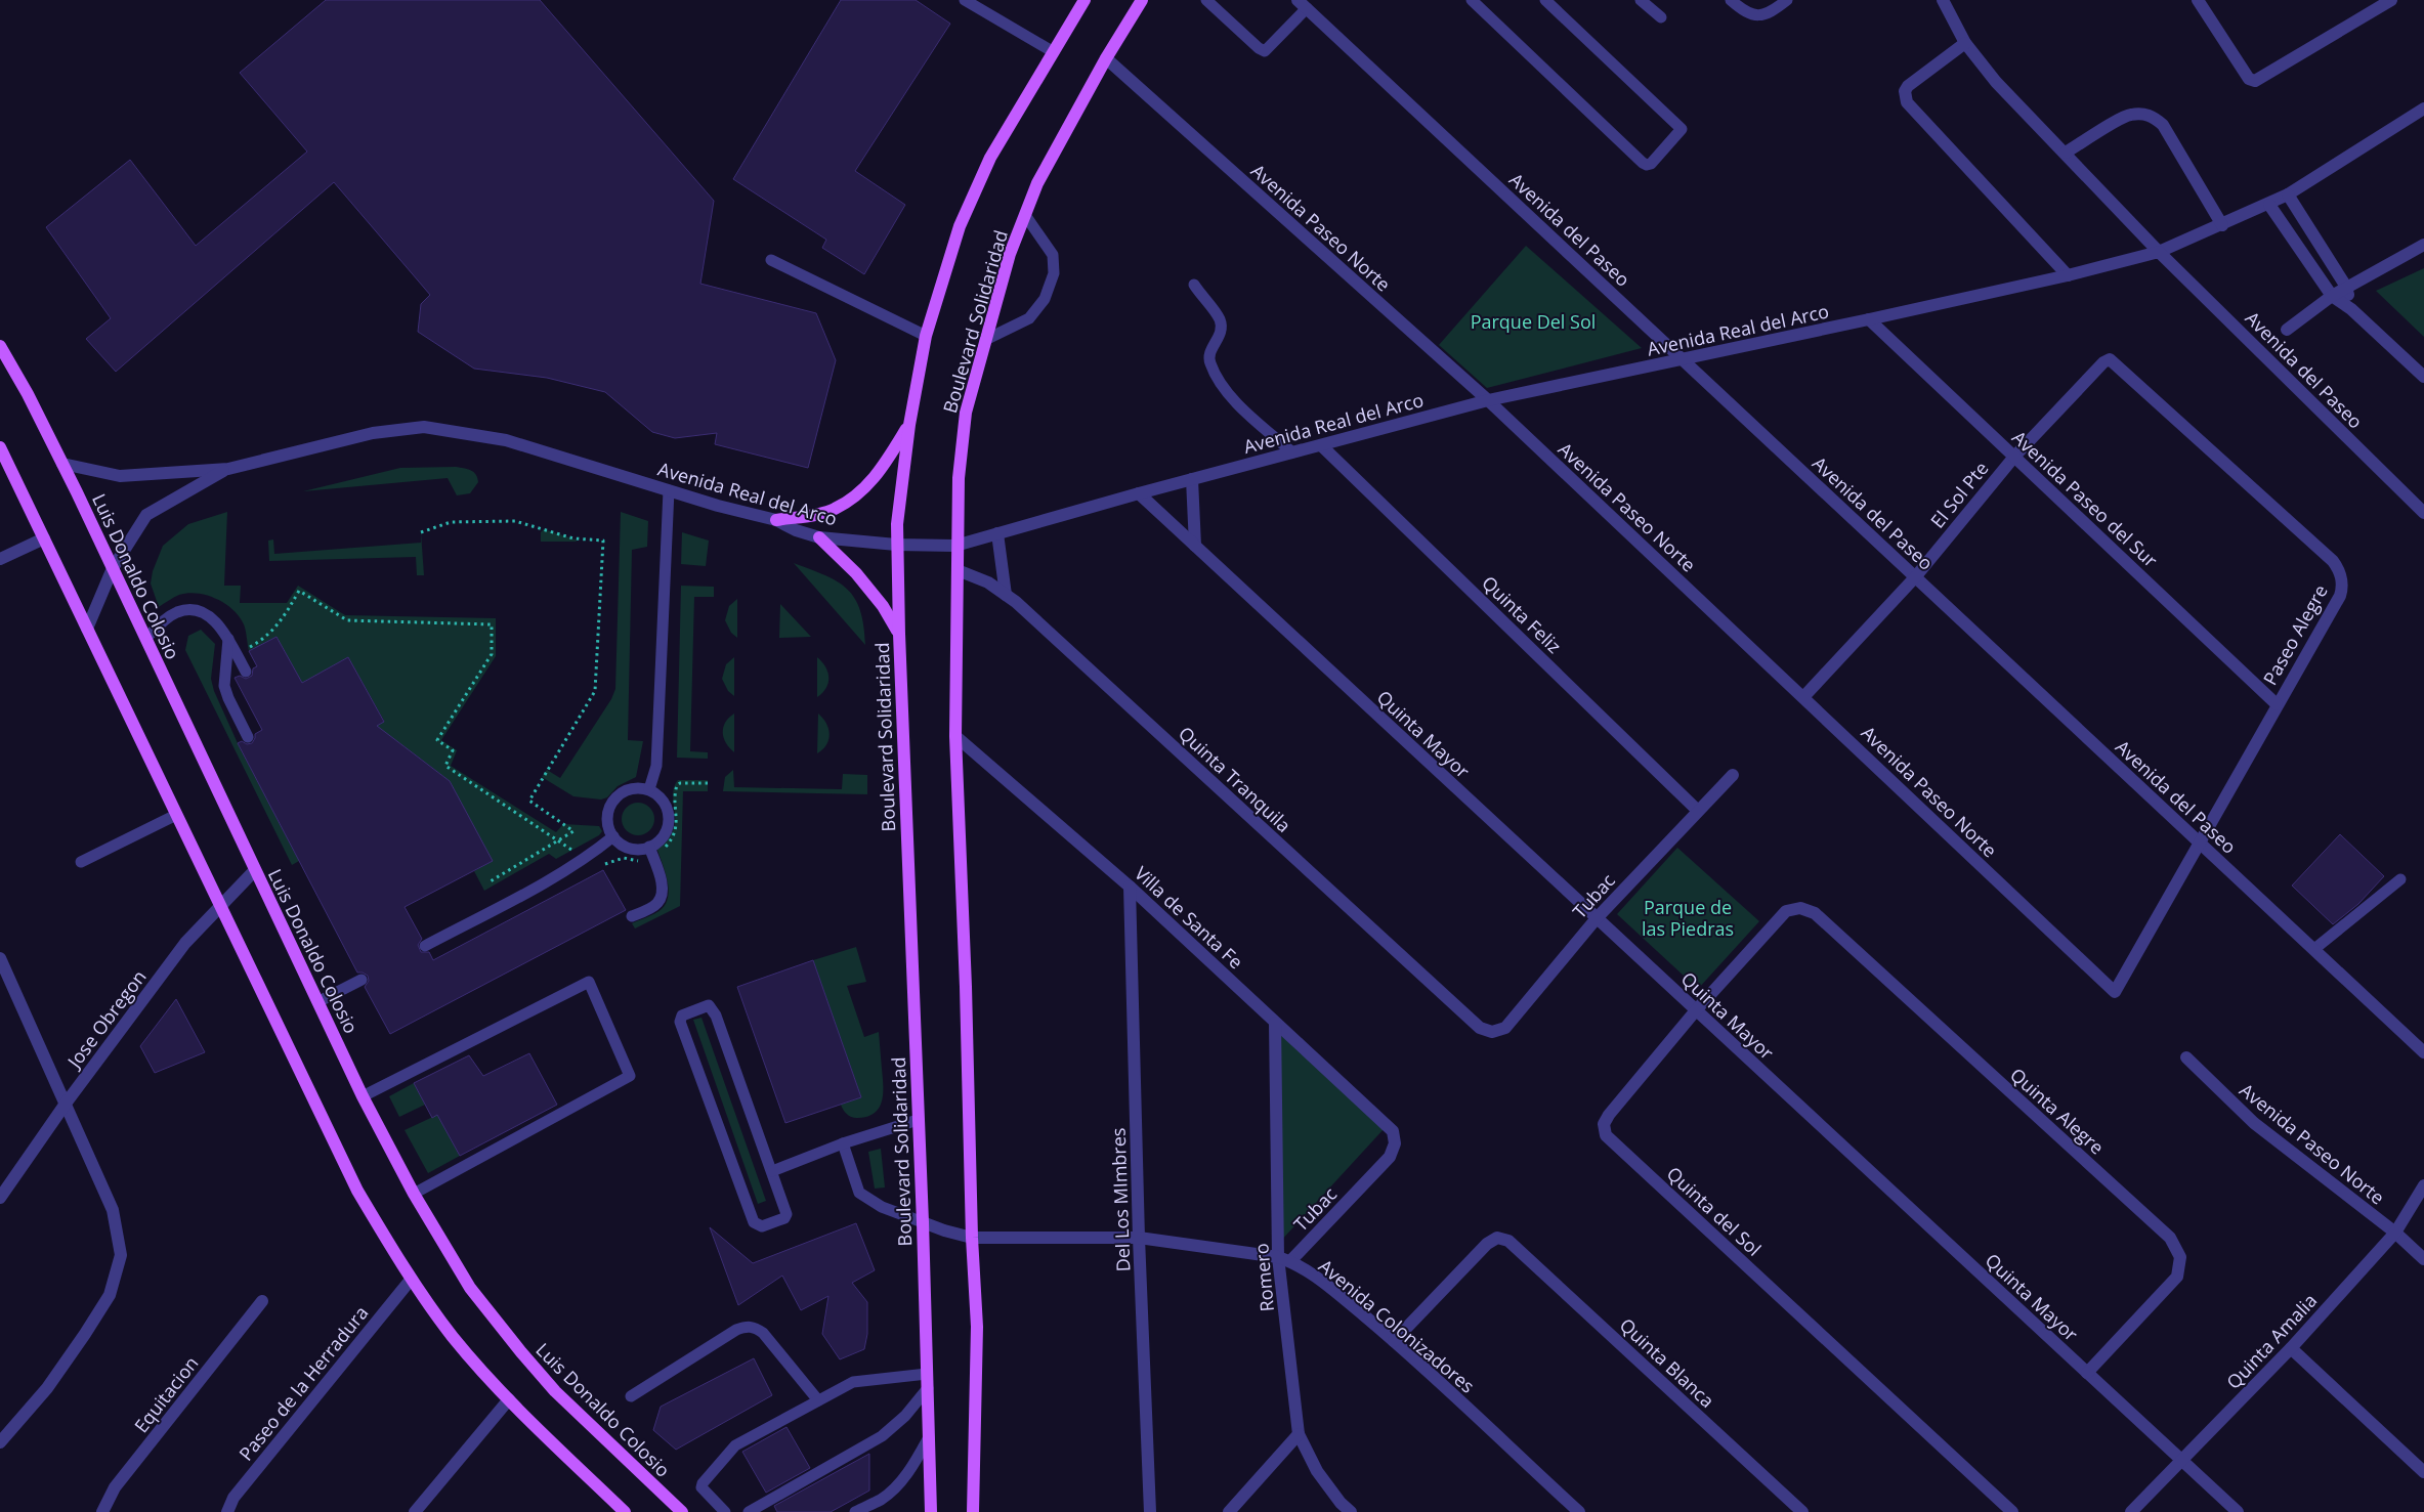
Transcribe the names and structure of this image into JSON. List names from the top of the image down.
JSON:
{
  "streets": {
    "main road": ["Boulevard Solidaridad", "Luis Donaldo Colosio"],
    "street": [
      "Avenida Paseo Norte",
      "Avenida del Paseo",
      "Avenida Real del Arco",
      "El Sol Pte",
      "Avenida Paseo del Sur",
      "Quinta Feliz",
      "Paseo Alegre",
      "Quinta Mayor",
      "Quinta Tranquila",
      "Tubac",
      "Villa de Santa Fe",
      "Jose Obregon",
      "Quinta Alegre",
      "Del Los MImbres",
      "Quinta del Sol",
      "Romero",
      "Avenida Colonizadores",
      "Quinta Amalia",
      "Quinta Blanca",
      "Paseo de la Herradura",
      "Equitacion"
    ]
  },
  "crossings": [
    ["Avenida Paseo Norte", "Boulevard Solidaridad"],
    ["Avenida Paseo Norte", "Avenida Real del Arco"],
    ["Avenida Paseo Norte", "El Sol Pte"],
    ["Avenida Paseo Norte", "Paseo Alegre"],
    ["Avenida Paseo Norte", "Quinta Amalia"],
    ["Avenida del Paseo", "Avenida Real del Arco"],
    ["Avenida del Paseo", "El Sol Pte"],
    ["Avenida del Paseo", "Paseo Alegre"],
    ["Boulevard Solidaridad", "Avenida Real del Arco"],
    ["Boulevard Solidaridad", "Quinta Tranquila"],
    ["Boulevard Solidaridad", "Villa de Santa Fe"],
    ["Boulevard Solidaridad", "Avenida Colonizadores"],
    ["Avenida Real del Arco", "Avenida Paseo del Sur"],
    ["Avenida Real del Arco", "Luis Donaldo Colosio"],
    ["Avenida Real del Arco", "Quinta Feliz"],
    ["Avenida Real del Arco", "Quinta Mayor"],
    ["El Sol Pte", "Avenida Paseo del Sur"],
    ["El Sol Pte", "Paseo Alegre"],
    ["Avenida Paseo del Sur", "Paseo Alegre"],
    ["Luis Donaldo Colosio", "Jose Obregon"],
    ["Quinta Feliz", "Tubac"],
    ["Quinta Mayor", "Tubac"],
    ["Quinta Mayor", "Quinta Alegre"],
    ["Quinta Mayor", "Quinta del Sol"],
    ["Quinta Mayor", "Quinta Amalia"],
    ["Quinta Tranquila", "Tubac"],
    ["Tubac", "Villa de Santa Fe"],
    ["Tubac", "Romero"],
    ["Tubac", "Avenida Colonizadores"],
    ["Villa de Santa Fe", "Del Los MImbres"],
    ["Villa de Santa Fe", "Romero"],
    ["Quinta Alegre", "Quinta del Sol"],
    ["Del Los MImbres", "Avenida Colonizadores"],
    ["Romero", "Avenida Colonizadores"],
    ["Avenida Colonizadores", "Quinta Blanca"]
  ],
  "parks": ["Parque Del Sol", "Parque de las Piedras"]
}
